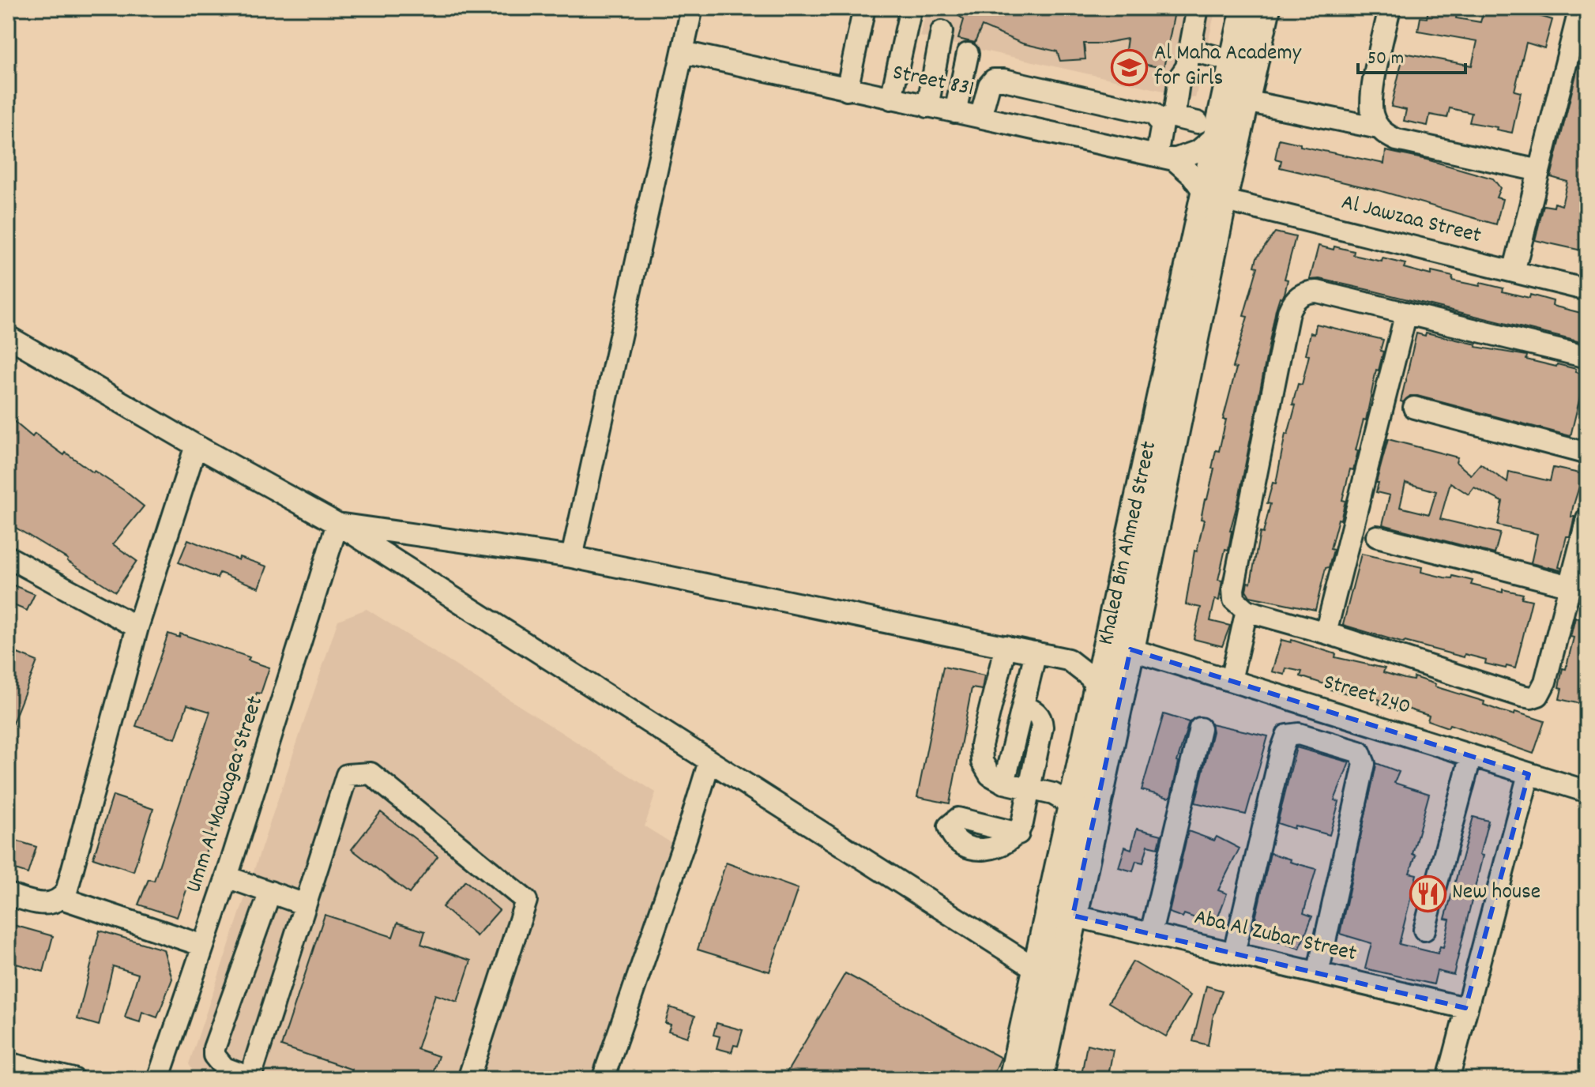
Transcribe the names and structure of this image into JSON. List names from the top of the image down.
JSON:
{
  "streets": {
    "main road": ["Khaled Bin Ahmed Street"],
    "street": [
      "Street 831",
      "Al Jawzaa Street",
      "Street 240",
      "Umm Al Mawagea Street",
      "Aba Al Zubar Street"
    ]
  },
  "crossings": [
    ["Al Jawzaa Street", "Khaled Bin Ahmed Street"],
    ["Khaled Bin Ahmed Street", "Street 240"],
    ["Khaled Bin Ahmed Street", "Aba Al Zubar Street"]
  ],
  "places": {
    "school or university": ["Al Maha Academy for Girls"],
    "restaurant": ["New house"]
  },
  "scale_bar": "50 m"
}
